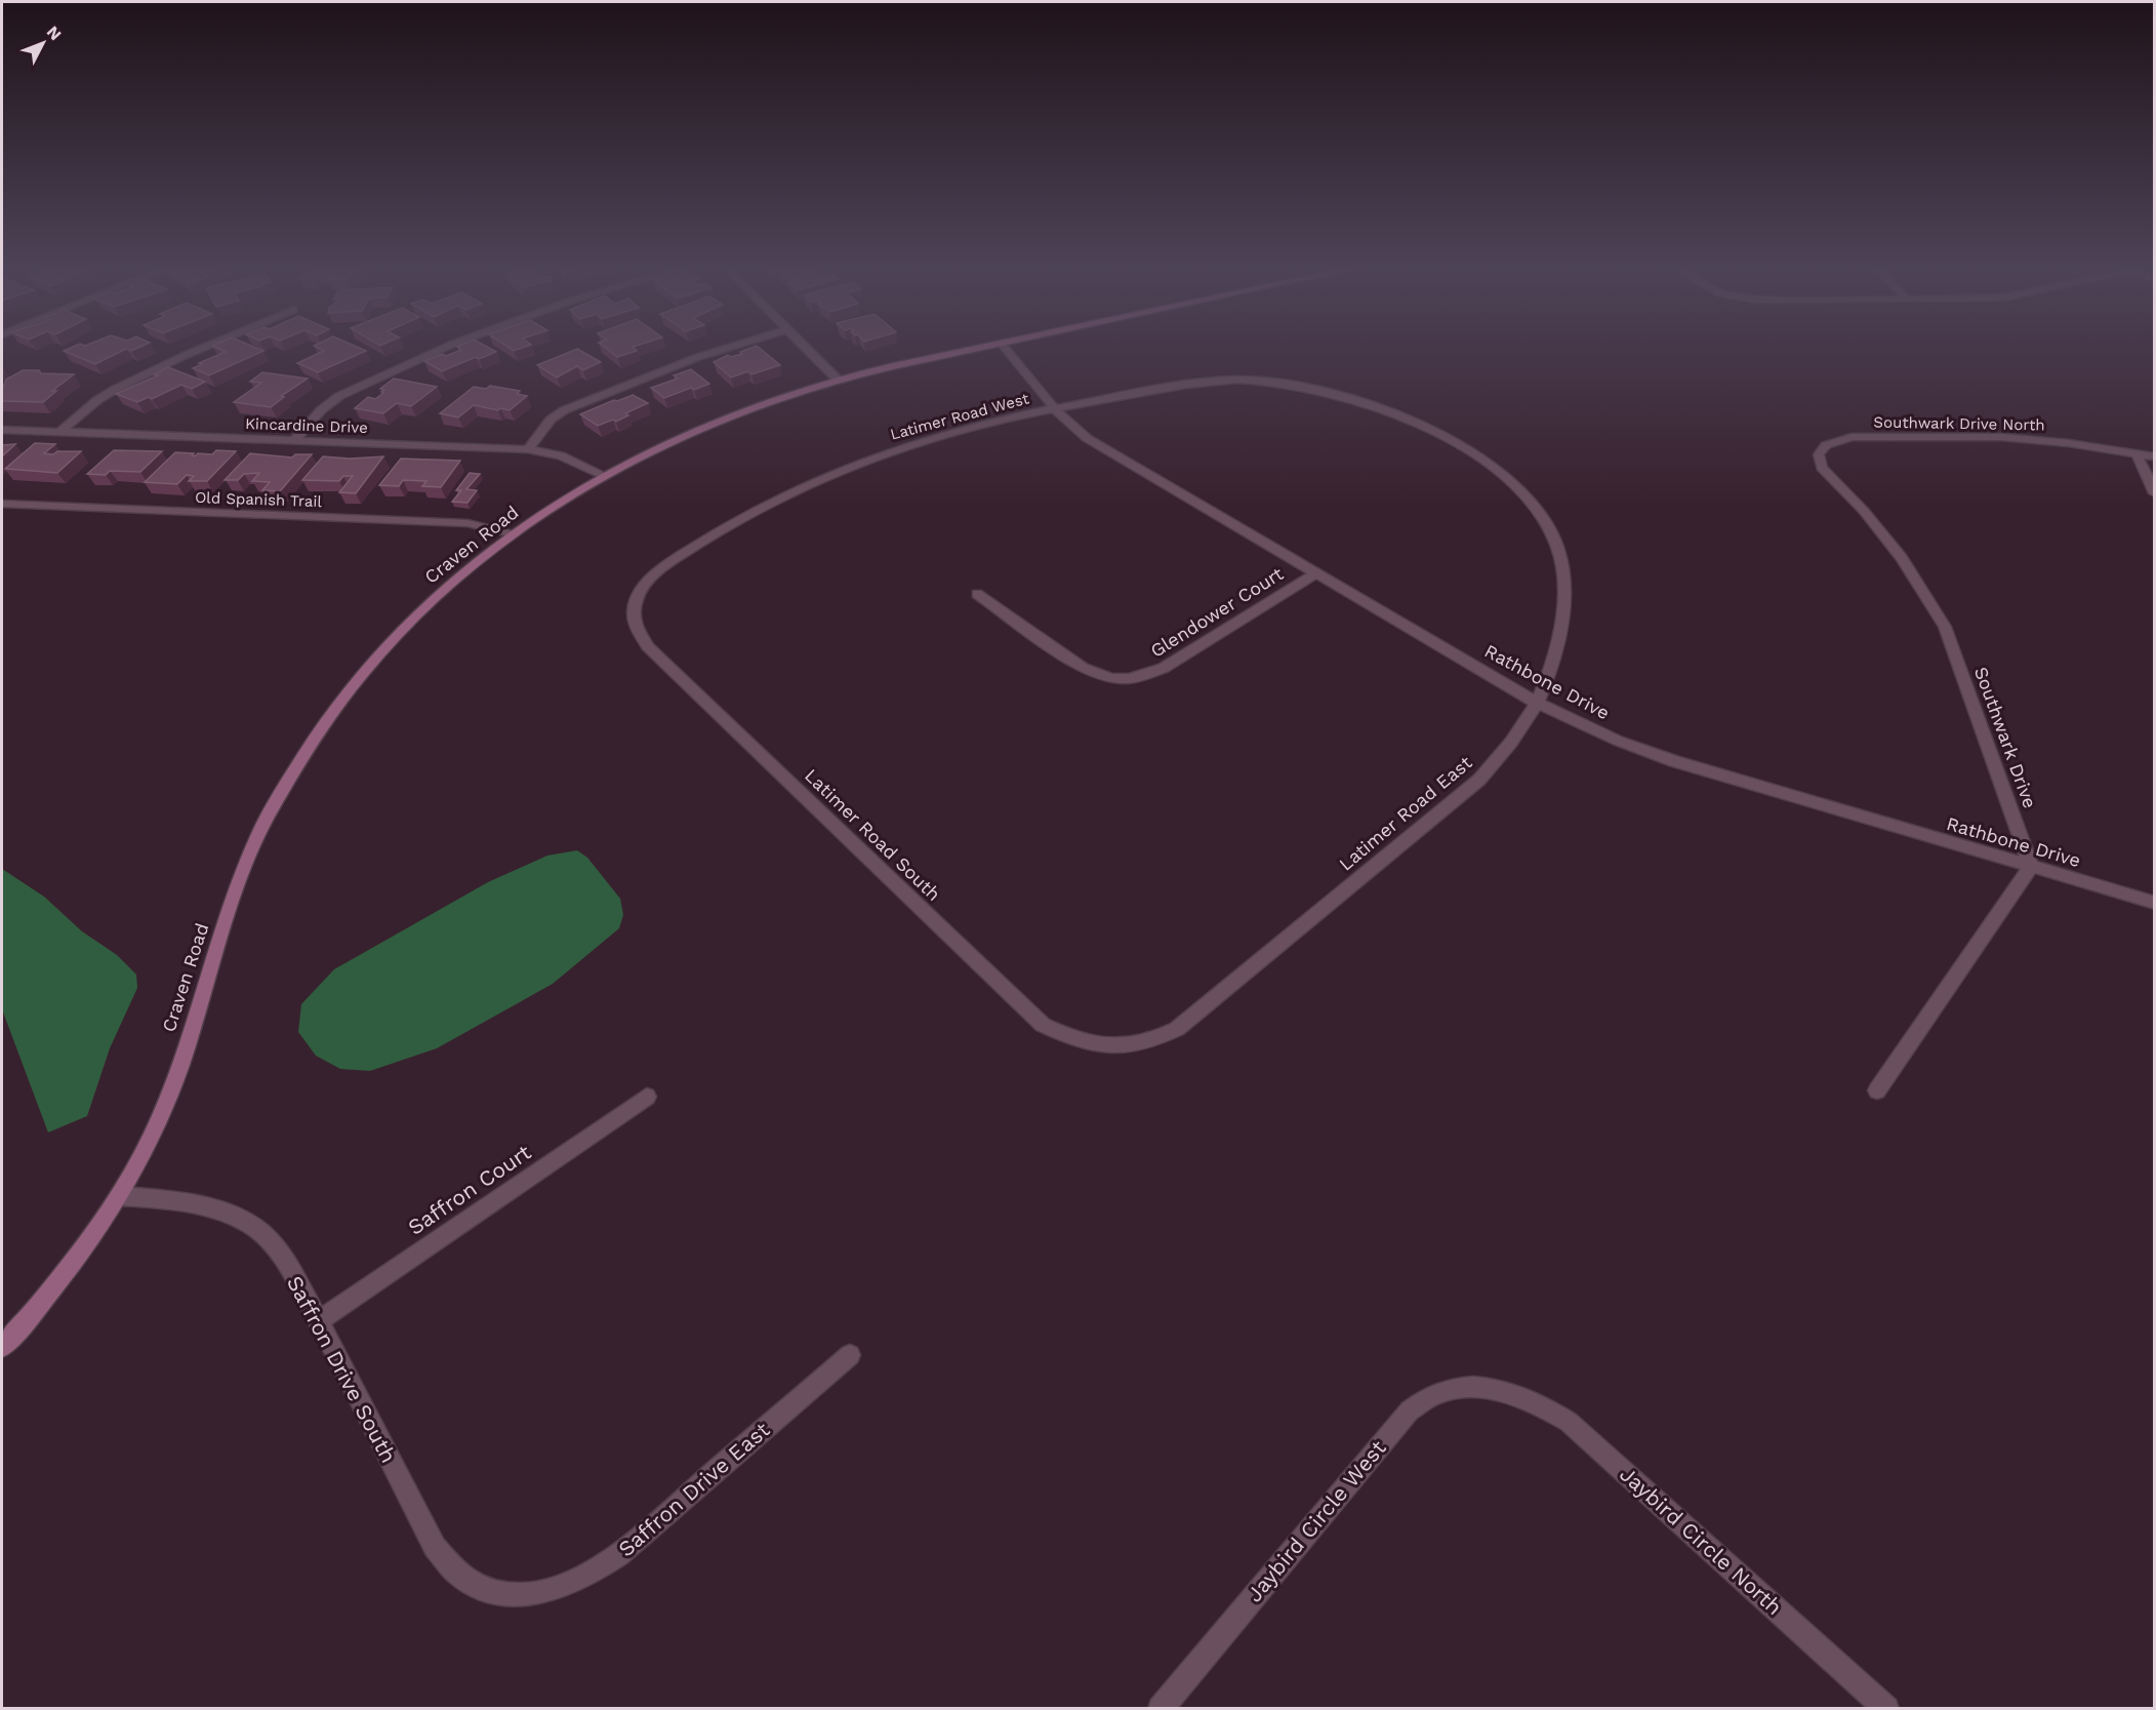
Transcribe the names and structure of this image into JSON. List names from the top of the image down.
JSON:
{
  "streets": {
    "street": [
      "Latimer Road West",
      "Southwark Drive North",
      "Kincardine Drive",
      "Old Spanish Trail",
      "Craven Road",
      "Glendower Court",
      "Rathbone Drive",
      "Southwark Drive",
      "Latimer Road East",
      "Latimer Road South",
      "Saffron Court",
      "Saffron Drive South",
      "Saffron Drive East",
      "Jaybird Circle West",
      "Jaybird Circle North"
    ]
  },
  "crossings": [
    ["Latimer Road West", "Rathbone Drive"],
    ["Latimer Road West", "Latimer Road East"],
    ["Latimer Road West", "Latimer Road South"],
    ["Southwark Drive North", "Southwark Drive"],
    ["Kincardine Drive", "Craven Road"],
    ["Old Spanish Trail", "Craven Road"],
    ["Craven Road", "Saffron Drive South"],
    ["Glendower Court", "Rathbone Drive"],
    ["Rathbone Drive", "Southwark Drive"],
    ["Rathbone Drive", "Latimer Road East"],
    ["Latimer Road East", "Latimer Road South"],
    ["Saffron Court", "Saffron Drive South"],
    ["Saffron Drive South", "Saffron Drive East"],
    ["Jaybird Circle West", "Jaybird Circle North"]
  ],
  "north": "top right"
}
